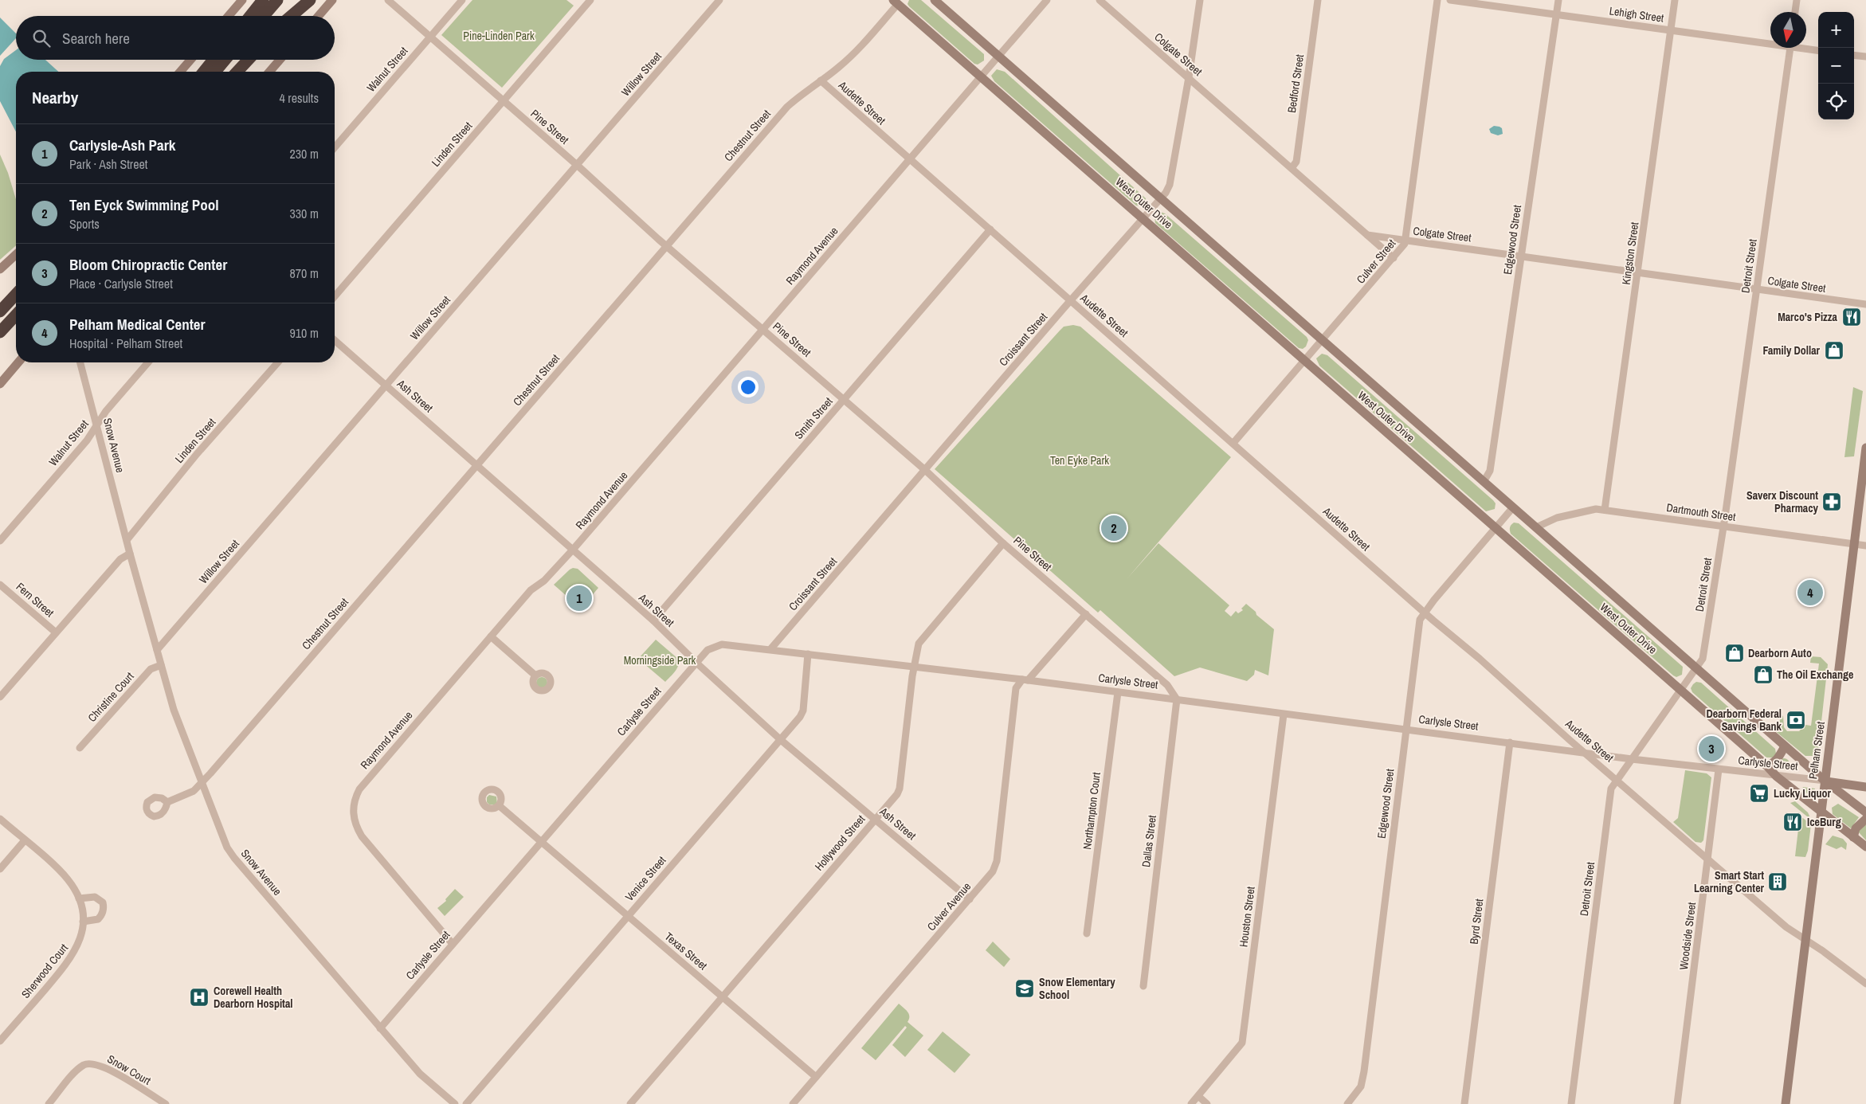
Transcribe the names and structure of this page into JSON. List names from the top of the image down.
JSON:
{
  "streets": {
    "main road": ["West Outer Drive", "Carlysle Street", "Pelham Street"],
    "street": [
      "Lehigh Street",
      "Colgate Street",
      "Walnut Street",
      "Willow Street",
      "Bedford Street",
      "Audette Street",
      "Pine Street",
      "Chestnut Street",
      "Linden Street",
      "Edgewood Street",
      "Kingston Street",
      "Raymond Avenue",
      "Culver Street",
      "Detroit Street",
      "Croissant Street",
      "Ash Street",
      "Smith Street",
      "Snow Avenue",
      "Dartmouth Street",
      "Fern Street",
      "Christine Court",
      "Northampton Court",
      "Dallas Street",
      "Hollywood Street",
      "Venice Street",
      "Culver Avenue",
      "Houston Street",
      "Byrd Street",
      "Woodside Street",
      "Texas Street",
      "Sherwood Court",
      "Snow Court"
    ]
  },
  "crossings": [
    ["Lehigh Street", "Edgewood Street"],
    ["Lehigh Street", "Kingston Street"],
    ["Colgate Street", "Bedford Street"],
    ["Colgate Street", "Edgewood Street"],
    ["Colgate Street", "Kingston Street"],
    ["Colgate Street", "Culver Street"],
    ["Colgate Street", "Detroit Street"],
    ["Colgate Street", "Croissant Street"],
    ["Walnut Street", "Pine Street"],
    ["Walnut Street", "Snow Avenue"],
    ["Willow Street", "Pine Street"],
    ["Willow Street", "Ash Street"],
    ["Willow Street", "Snow Avenue"],
    ["Audette Street", "Chestnut Street"],
    ["Audette Street", "Edgewood Street"],
    ["Audette Street", "Raymond Avenue"],
    ["Audette Street", "Culver Street"],
    ["Audette Street", "Detroit Street"],
    ["Audette Street", "Croissant Street"],
    ["Audette Street", "Smith Street"],
    ["Audette Street", "Carlysle Street"],
    ["Audette Street", "Pelham Street"],
    ["Audette Street", "Woodside Street"],
    ["Pine Street", "Chestnut Street"],
    ["Pine Street", "Linden Street"],
    ["Pine Street", "Raymond Avenue"],
    ["Pine Street", "Croissant Street"],
    ["Pine Street", "Smith Street"],
    ["Pine Street", "Carlysle Street"],
    ["Pine Street", "Dallas Street"],
    ["Pine Street", "Hollywood Street"],
    ["Pine Street", "Culver Avenue"],
    ["Chestnut Street", "West Outer Drive"],
    ["Chestnut Street", "Ash Street"],
    ["Chestnut Street", "Snow Avenue"],
    ["Linden Street", "Snow Avenue"],
    ["West Outer Drive", "Edgewood Street"],
    ["West Outer Drive", "Raymond Avenue"],
    ["West Outer Drive", "Culver Street"],
    ["West Outer Drive", "Detroit Street"],
    ["West Outer Drive", "Croissant Street"],
    ["West Outer Drive", "Dartmouth Street"],
    ["West Outer Drive", "Carlysle Street"],
    ["West Outer Drive", "Pelham Street"],
    ["Edgewood Street", "Carlysle Street"],
    ["Kingston Street", "Dartmouth Street"],
    ["Raymond Avenue", "Ash Street"],
    ["Raymond Avenue", "Carlysle Street"],
    ["Detroit Street", "Dartmouth Street"],
    ["Detroit Street", "Carlysle Street"],
    ["Croissant Street", "Carlysle Street"],
    ["Ash Street", "Smith Street"],
    ["Ash Street", "Carlysle Street"],
    ["Ash Street", "Hollywood Street"],
    ["Ash Street", "Venice Street"],
    ["Ash Street", "Culver Avenue"],
    ["Snow Avenue", "Carlysle Street"],
    ["Snow Avenue", "Christine Court"],
    ["Dartmouth Street", "Pelham Street"],
    ["Carlysle Street", "Pelham Street"],
    ["Carlysle Street", "Northampton Court"],
    ["Carlysle Street", "Dallas Street"],
    ["Carlysle Street", "Hollywood Street"],
    ["Carlysle Street", "Venice Street"],
    ["Carlysle Street", "Culver Avenue"],
    ["Carlysle Street", "Houston Street"],
    ["Carlysle Street", "Byrd Street"],
    ["Carlysle Street", "Woodside Street"],
    ["Carlysle Street", "Texas Street"],
    ["Hollywood Street", "Texas Street"],
    ["Venice Street", "Texas Street"],
    ["Culver Avenue", "Texas Street"]
  ],
  "parks": ["Pine-Linden Park", "Ten Eyke Park", "Morningside Park"],
  "places": {
    "restaurant": ["Marco's Pizza", "IceBurg"],
    "shop": ["Family Dollar", "Dearborn Auto", "The Oil Exchange"],
    "pharmacy": ["Saverx Discount Pharmacy"],
    "bank": ["Dearborn Federal Savings Bank"],
    "supermarket": ["Lucky Liquor"],
    "building": ["Smart Start Learning Center"],
    "school or university": ["Snow Elementary School"],
    "hospital": ["Corewell Health Dearborn Hospital"]
  },
  "north": "bottom",
  "page": {
    "map_buttons": ["+", "−"],
    "search": "Search here",
    "heading": ["Nearby", "4 results"],
    "list": [
      {
        "mark": "1",
        "name": "Carlysle-Ash Park",
        "note": "Park · Ash Street",
        "value": "230 m"
      },
      {
        "mark": "2",
        "name": "Ten Eyck Swimming Pool",
        "note": "Sports",
        "value": "330 m"
      },
      {
        "mark": "3",
        "name": "Bloom Chiropractic Center",
        "note": "Place · Carlysle Street",
        "value": "870 m"
      },
      {
        "mark": "4",
        "name": "Pelham Medical Center",
        "note": "Hospital · Pelham Street",
        "value": "910 m"
      }
    ],
    "pins": [
      "2",
      "4",
      "1",
      "3"
    ]
  }
}
